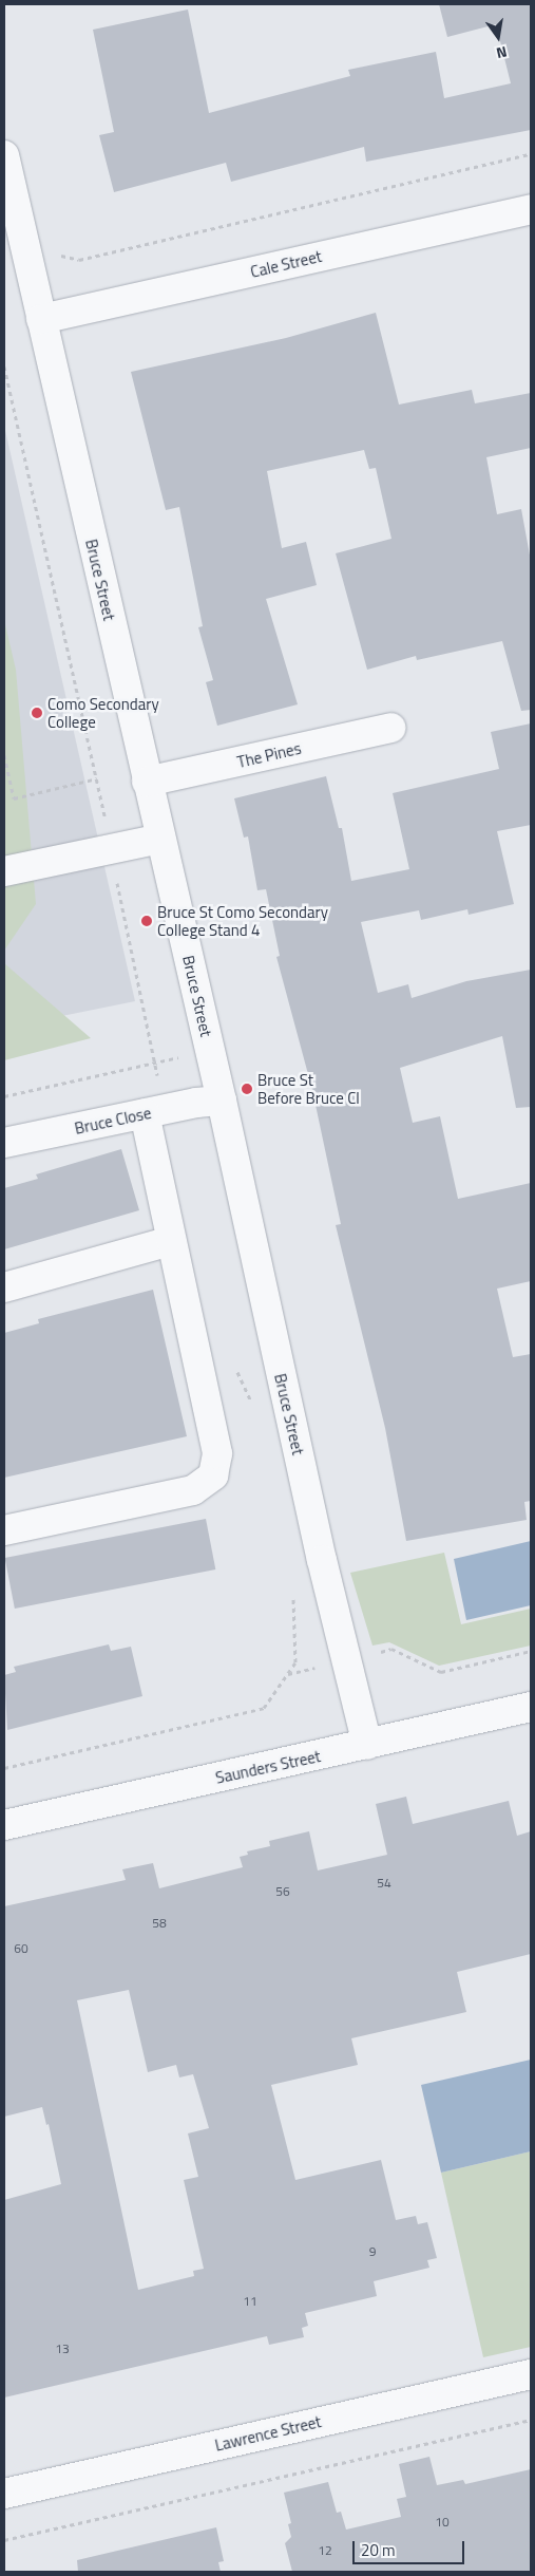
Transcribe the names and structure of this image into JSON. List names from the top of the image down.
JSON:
{
  "streets": {
    "street": [
      "Cale Street",
      "Bruce Street",
      "The Pines",
      "Bruce Close",
      "Saunders Street",
      "Lawrence Street"
    ]
  },
  "crossings": [
    ["Cale Street", "Bruce Street"],
    ["Bruce Street", "The Pines"],
    ["Bruce Street", "Bruce Close"],
    ["Bruce Street", "Saunders Street"]
  ],
  "places": ["Como Secondary College", "Bruce St Como Secondary College Stand 4", "Bruce St Before Bruce Cl"],
  "house_numbers": [
    "54",
    "56",
    "58",
    "60",
    "9",
    "11",
    "13",
    "10",
    "12"
  ],
  "scale_bar": "20 m",
  "north": "bottom"
}
